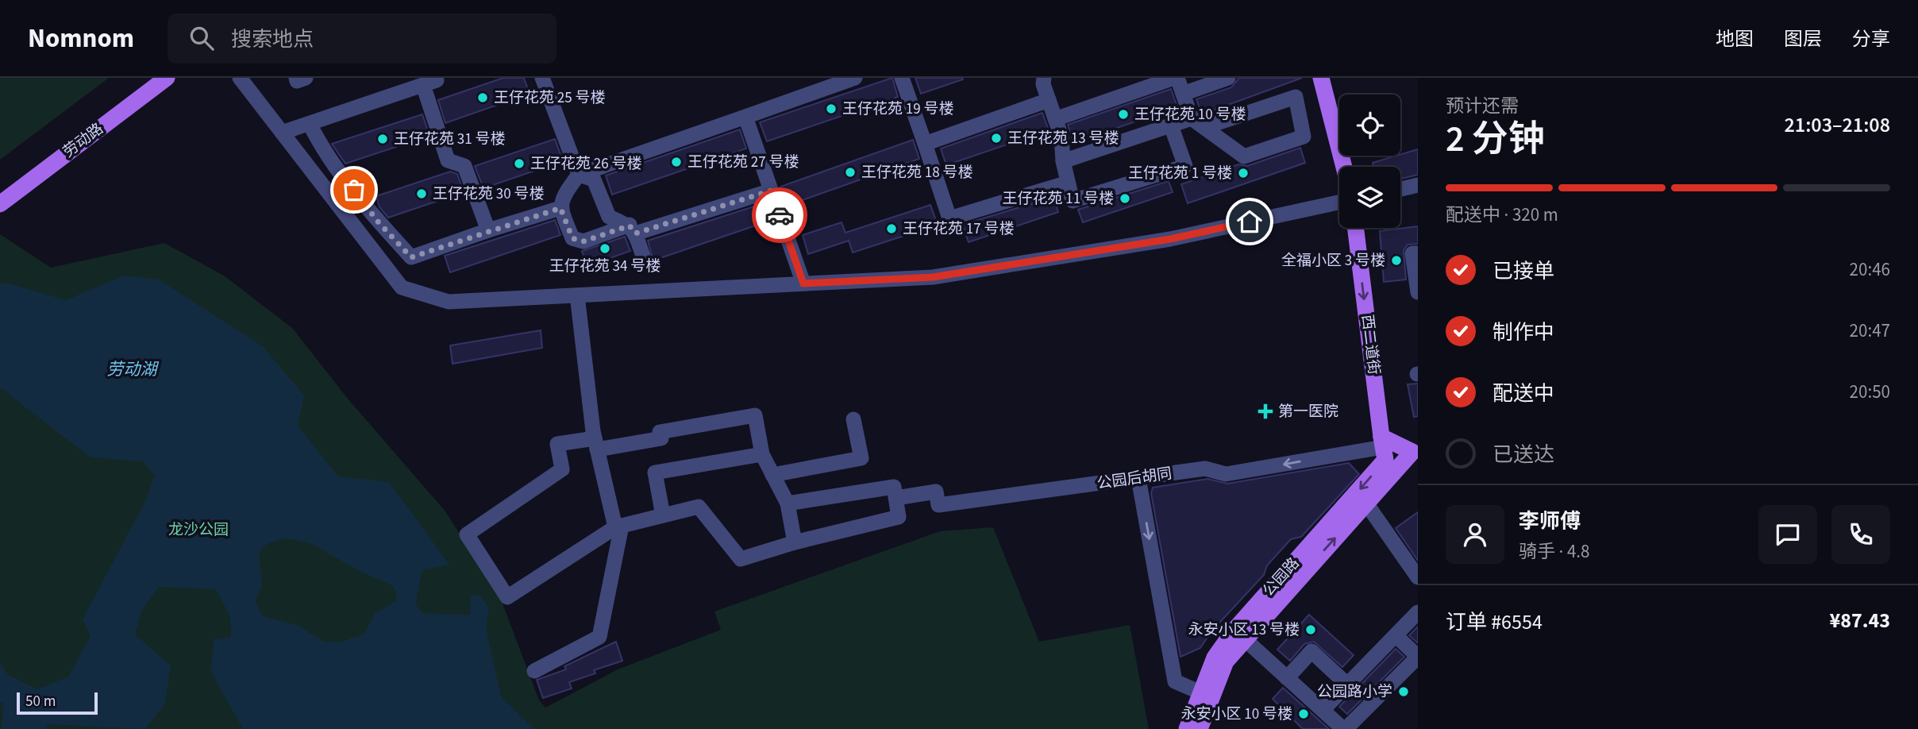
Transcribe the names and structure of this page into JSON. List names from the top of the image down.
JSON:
{
  "streets": {
    "main road": ["劳动路", "西二道街", "公园路"],
    "street": ["公园后胡同"]
  },
  "crossings": [
    ["西二道街", "公园后胡同"],
    ["西二道街", "公园路"],
    ["公园后胡同", "公园路"]
  ],
  "one_way": ["西二道街", "公园后胡同"],
  "water": ["劳动湖"],
  "parks": ["龙沙公园"],
  "places": {
    "other": [
      "王仔花苑 25 号楼",
      "王仔花苑 19 号楼",
      "王仔花苑 10 号楼",
      "王仔花苑 13 号楼",
      "王仔花苑 31 号楼",
      "王仔花苑 27 号楼",
      "王仔花苑 26 号楼",
      "王仔花苑 18 号楼",
      "王仔花苑 1 号楼",
      "王仔花苑 30 号楼",
      "王仔花苑 11 号楼",
      "王仔花苑 17 号楼",
      "王仔花苑 34 号楼",
      "全福小区 3 号楼",
      "永安小区 13 号楼",
      "公园路小学",
      "永安小区 10 号楼"
    ],
    "health": ["第一医院"]
  },
  "scale_bar": "50 m",
  "page": {
    "header": "Nomnom",
    "search": "搜索地点",
    "nav": ["地图", "图层", "分享"],
    "heading": ["2 分钟", "预计还需", "21:03–21:08"],
    "panel": [
      "李师傅",
      "骑手 · 4.8",
      "订单 #6554",
      "¥87.43"
    ],
    "bar": "配送中 · 320 m",
    "list": [
      ["已接单", "20:46"],
      ["制作中", "20:47"],
      ["配送中", "20:50"],
      "已送达"
    ],
    "scale": "50 m"
  }
}
